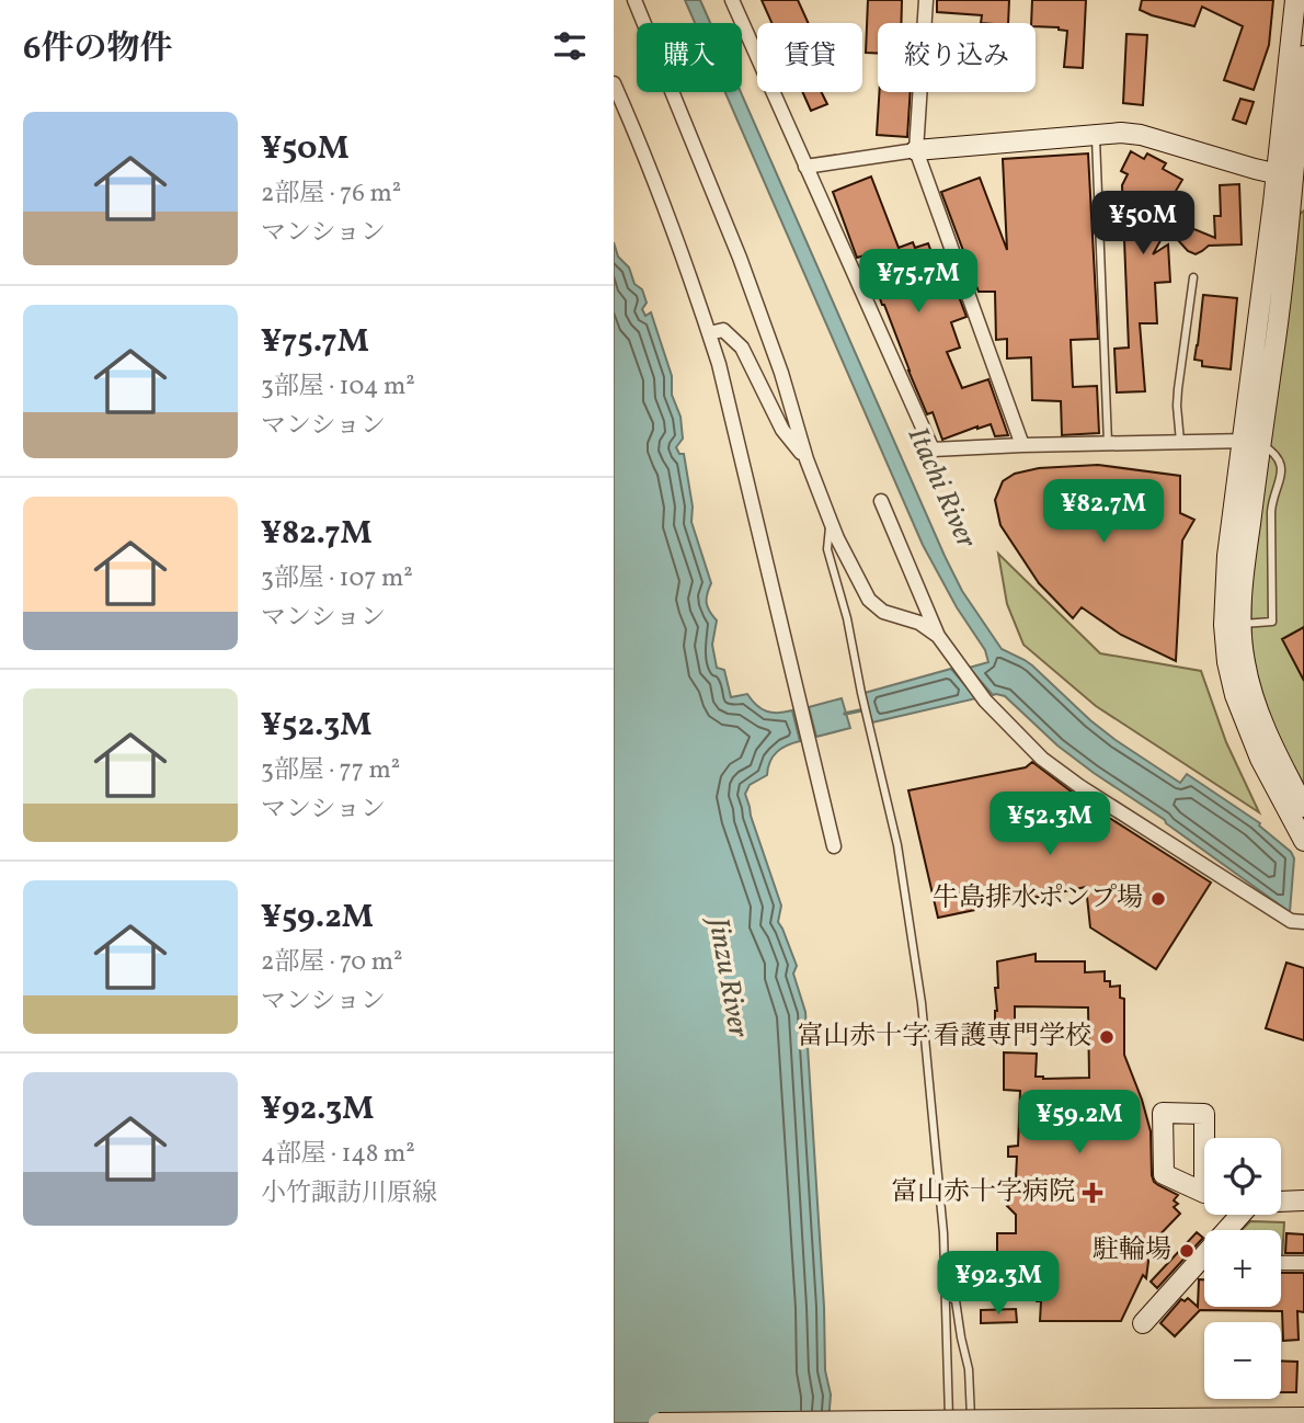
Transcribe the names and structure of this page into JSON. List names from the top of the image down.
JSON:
{
  "water": ["Itachi River", "Jinzu River"],
  "places": {
    "other": ["牛島排水ポンプ場", "富山赤十字 看護専門学校", "駐輪場"],
    "health": ["富山赤十字病院"]
  },
  "page": {
    "heading": "6件の物件",
    "chip": ["購入", "賃貸", "絞り込み"],
    "list": [
      {
        "name": "¥50M",
        "note": "2部屋 · 76 m² · マンション"
      },
      {
        "name": "¥75.7M",
        "note": "3部屋 · 104 m² · マンション"
      },
      {
        "name": "¥82.7M",
        "note": "3部屋 · 107 m² · マンション"
      },
      {
        "name": "¥52.3M",
        "note": "3部屋 · 77 m² · マンション"
      },
      {
        "name": "¥59.2M",
        "note": "2部屋 · 70 m² · マンション"
      },
      {
        "name": "¥92.3M",
        "note": "4部屋 · 148 m² · 小竹諏訪川原線"
      }
    ],
    "price": [
      "¥50M",
      "¥75.7M",
      "¥82.7M",
      "¥52.3M",
      "¥59.2M",
      "¥92.3M"
    ],
    "map_buttons": ["+", "−"]
  }
}
